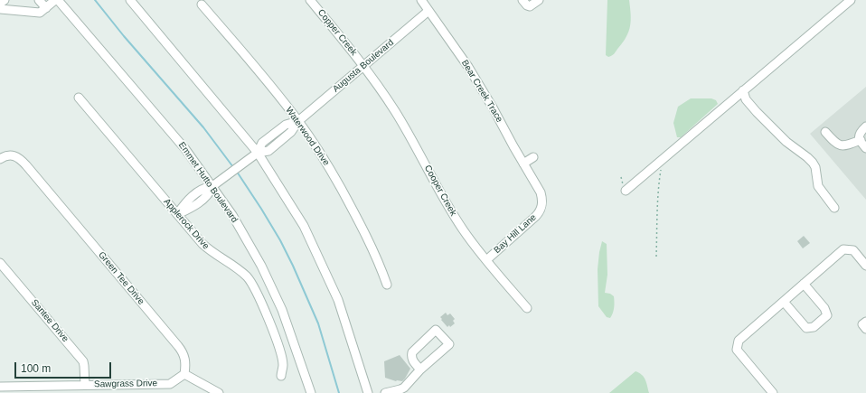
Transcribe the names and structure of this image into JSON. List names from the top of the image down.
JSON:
{
  "streets": {
    "street": [
      "Copper Creek",
      "Augusta Boulevard",
      "Bear Creek Trace",
      "Waterwood Drive",
      "Emmet Hutto Boulevard",
      "Cooper Creek",
      "Applerock Drive",
      "Bay Hill Lane",
      "Green Tee Drive",
      "Santee Drive",
      "Sawgrass Drive"
    ]
  },
  "crossings": [
    ["Copper Creek", "Augusta Boulevard"],
    ["Copper Creek", "Cooper Creek"],
    ["Augusta Boulevard", "Bear Creek Trace"],
    ["Augusta Boulevard", "Waterwood Drive"],
    ["Augusta Boulevard", "Emmet Hutto Boulevard"],
    ["Augusta Boulevard", "Cooper Creek"],
    ["Augusta Boulevard", "Applerock Drive"],
    ["Bear Creek Trace", "Bay Hill Lane"],
    ["Cooper Creek", "Bay Hill Lane"],
    ["Green Tee Drive", "Sawgrass Drive"],
    ["Santee Drive", "Sawgrass Drive"]
  ],
  "scale_bar": "100 m"
}
